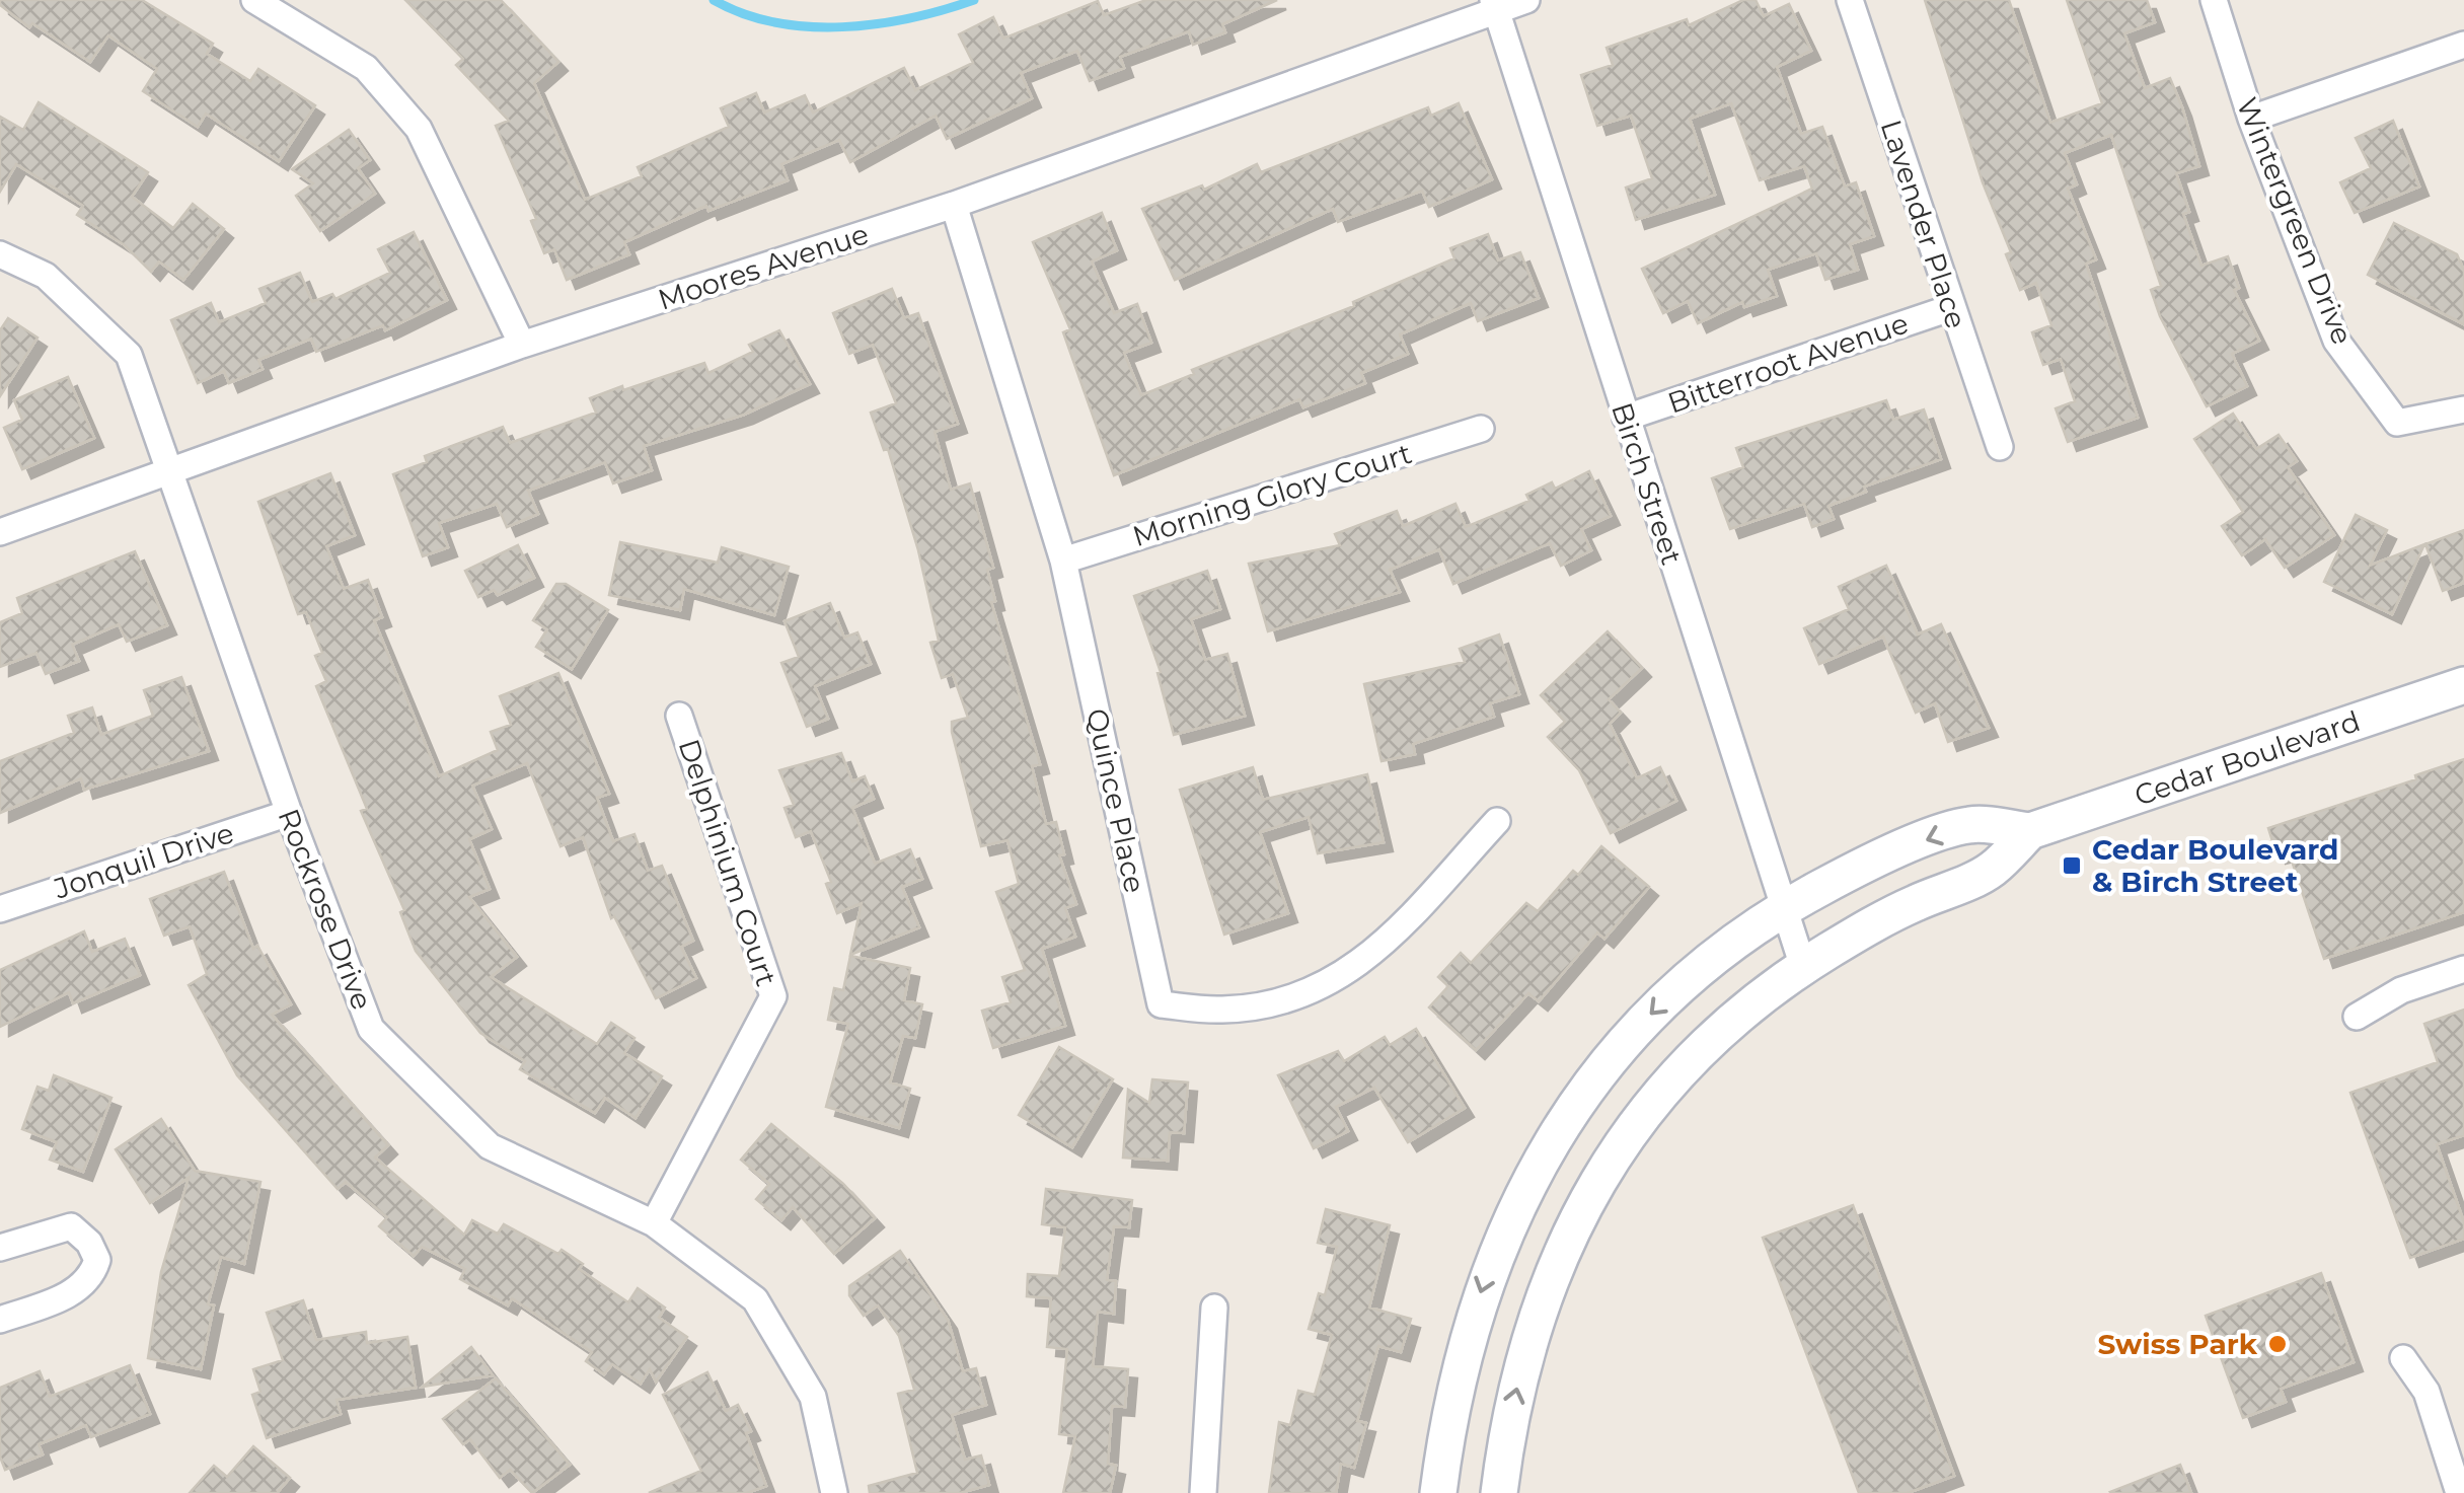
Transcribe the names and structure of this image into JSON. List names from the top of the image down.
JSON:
{
  "streets": {
    "main road": ["Cedar Boulevard"],
    "street": [
      "Wintergreen Drive",
      "Lavender Place",
      "Moores Avenue",
      "Bitterroot Avenue",
      "Birch Street",
      "Morning Glory Court",
      "Quince Place",
      "Jonquil Drive",
      "Delphinium Court",
      "Rockrose Drive"
    ]
  },
  "crossings": [
    ["Lavender Place", "Bitterroot Avenue"],
    ["Moores Avenue", "Birch Street"],
    ["Moores Avenue", "Quince Place"],
    ["Moores Avenue", "Rockrose Drive"],
    ["Bitterroot Avenue", "Birch Street"],
    ["Birch Street", "Cedar Boulevard"],
    ["Morning Glory Court", "Quince Place"],
    ["Jonquil Drive", "Rockrose Drive"],
    ["Delphinium Court", "Rockrose Drive"]
  ],
  "places": {
    "transit": ["Cedar Boulevard & Birch Street"],
    "other": ["Swiss Park"]
  }
}
